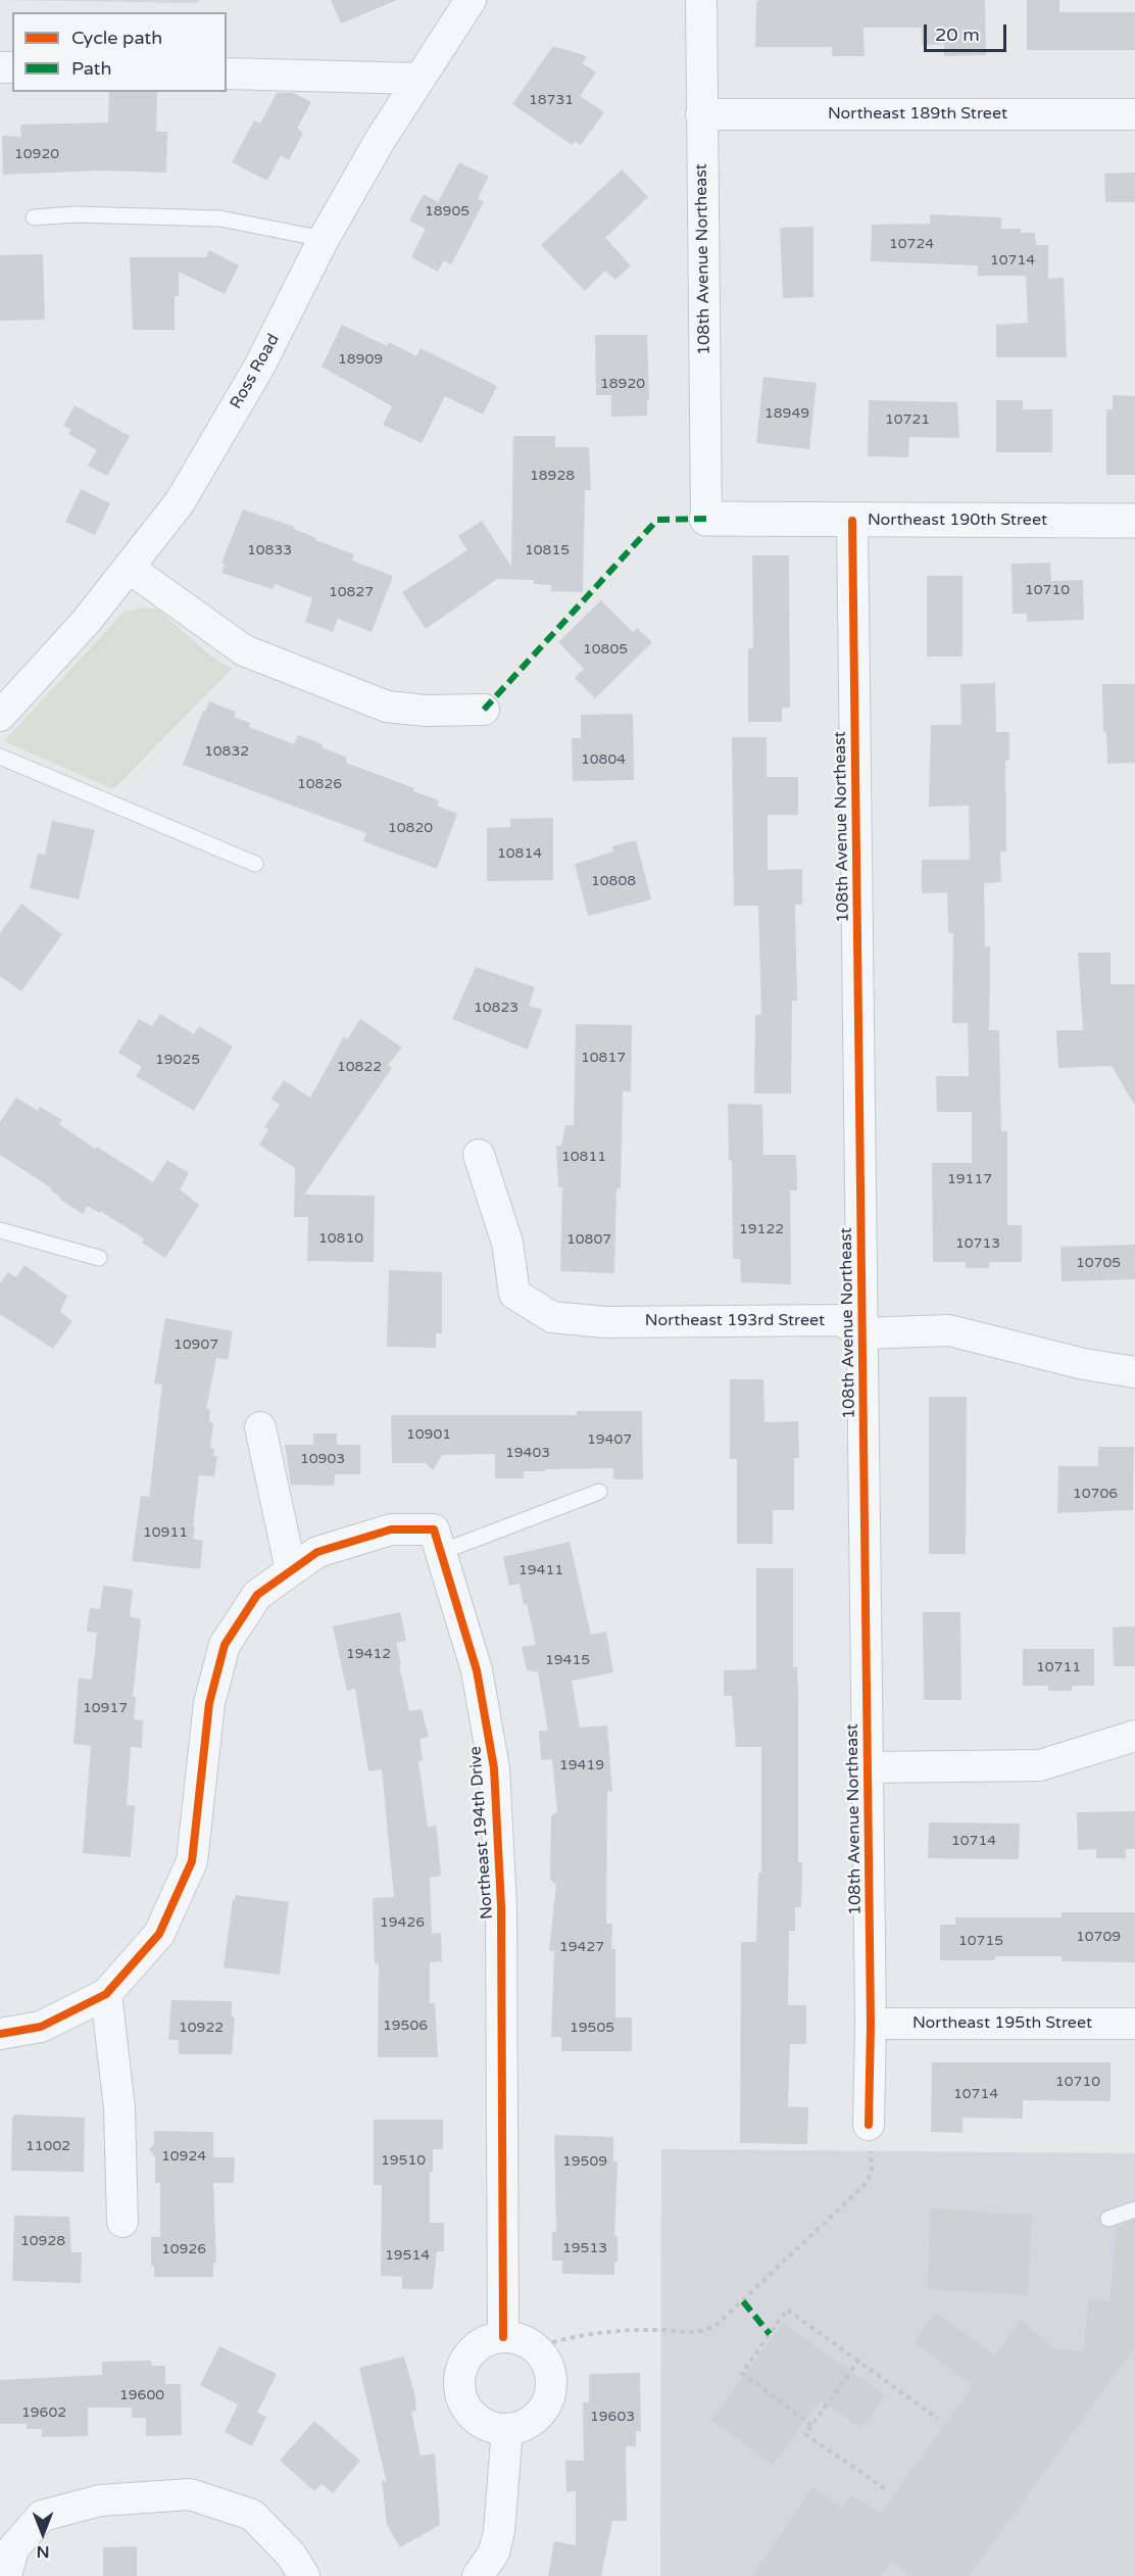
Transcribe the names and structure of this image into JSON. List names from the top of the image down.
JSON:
{
  "streets": {
    "street": [
      "Northeast 189th Street",
      "108th Avenue Northeast",
      "Ross Road",
      "Northeast 190th Street",
      "Northeast 193rd Street",
      "Northeast 194th Drive",
      "Northeast 195th Street"
    ]
  },
  "crossings": [
    ["Northeast 189th Street", "108th Avenue Northeast"],
    ["108th Avenue Northeast", "Northeast 190th Street"],
    ["108th Avenue Northeast", "Northeast 193rd Street"],
    ["108th Avenue Northeast", "Northeast 195th Street"]
  ],
  "house_numbers": [
    "18731",
    "10920",
    "18905",
    "10724",
    "10714",
    "18909",
    "18920",
    "18949",
    "10721",
    "18928",
    "10833",
    "10815",
    "10710",
    "10827",
    "10805",
    "10832",
    "10804",
    "10826",
    "10820",
    "10814",
    "10808",
    "10823",
    "10817",
    "19025",
    "10822",
    "10811",
    "19117",
    "19122",
    "10810",
    "10807",
    "10713",
    "10705",
    "10907",
    "10901",
    "19407",
    "19403",
    "10903",
    "10706",
    "10911",
    "19411",
    "19412",
    "19415",
    "10711",
    "10917",
    "19419",
    "10714",
    "19426",
    "10709",
    "10715",
    "19427",
    "19506",
    "10922",
    "19505",
    "10710",
    "10714",
    "11002",
    "10924",
    "19510",
    "19509",
    "10928",
    "19513",
    "10926",
    "19514",
    "19600",
    "19602",
    "19603"
  ],
  "legend": ["Cycle path", "Path"],
  "scale_bar": "20 m",
  "north": "bottom"
}
